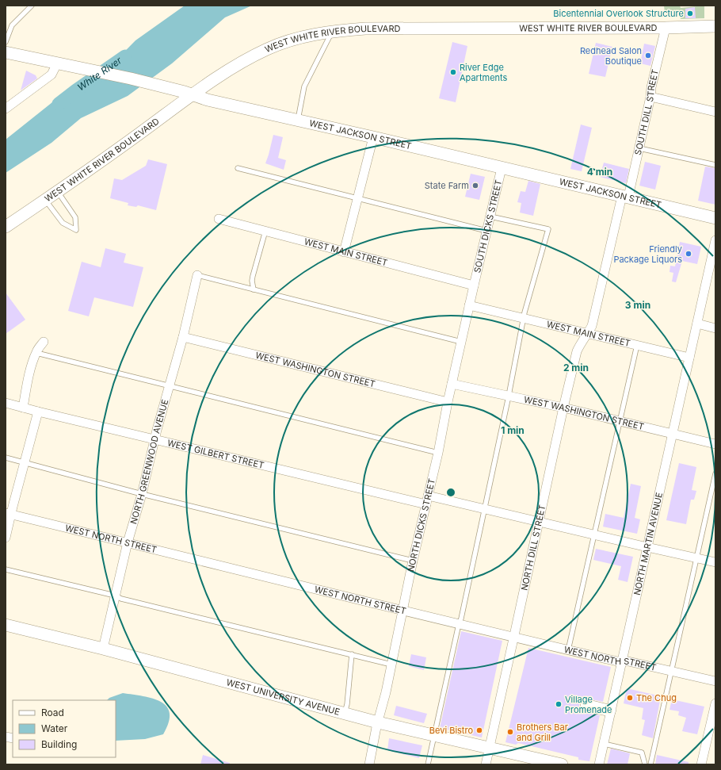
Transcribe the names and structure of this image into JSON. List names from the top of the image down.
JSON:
{
  "streets": {
    "street": [
      "WEST WHITE RIVER BOULEVARD",
      "SOUTH DILL STREET",
      "WEST JACKSON STREET",
      "SOUTH DICKS STREET",
      "WEST MAIN STREET",
      "WEST WASHINGTON STREET",
      "WEST GILBERT STREET",
      "NORTH GREENWOOD AVENUE",
      "NORTH DICKS STREET",
      "WEST NORTH STREET",
      "NORTH MARTIN AVENUE",
      "NORTH DILL STREET",
      "WEST UNIVERSITY AVENUE"
    ]
  },
  "crossings": [
    ["WEST WHITE RIVER BOULEVARD", "SOUTH DILL STREET"],
    ["WEST WHITE RIVER BOULEVARD", "WEST JACKSON STREET"],
    ["SOUTH DILL STREET", "WEST JACKSON STREET"],
    ["SOUTH DILL STREET", "WEST MAIN STREET"],
    ["SOUTH DILL STREET", "NORTH DILL STREET"],
    ["WEST JACKSON STREET", "SOUTH DICKS STREET"],
    ["SOUTH DICKS STREET", "WEST MAIN STREET"],
    ["SOUTH DICKS STREET", "NORTH DICKS STREET"],
    ["WEST MAIN STREET", "NORTH DICKS STREET"],
    ["WEST MAIN STREET", "NORTH MARTIN AVENUE"],
    ["WEST MAIN STREET", "NORTH DILL STREET"],
    ["WEST WASHINGTON STREET", "NORTH GREENWOOD AVENUE"],
    ["WEST WASHINGTON STREET", "NORTH DICKS STREET"],
    ["WEST WASHINGTON STREET", "NORTH MARTIN AVENUE"],
    ["WEST WASHINGTON STREET", "NORTH DILL STREET"],
    ["WEST GILBERT STREET", "NORTH GREENWOOD AVENUE"],
    ["WEST GILBERT STREET", "NORTH DICKS STREET"],
    ["WEST GILBERT STREET", "NORTH MARTIN AVENUE"],
    ["WEST GILBERT STREET", "NORTH DILL STREET"],
    ["NORTH GREENWOOD AVENUE", "WEST NORTH STREET"],
    ["NORTH GREENWOOD AVENUE", "WEST UNIVERSITY AVENUE"],
    ["NORTH DICKS STREET", "WEST NORTH STREET"],
    ["NORTH DICKS STREET", "WEST UNIVERSITY AVENUE"],
    ["WEST NORTH STREET", "NORTH MARTIN AVENUE"],
    ["WEST NORTH STREET", "NORTH DILL STREET"],
    ["NORTH DILL STREET", "WEST UNIVERSITY AVENUE"]
  ],
  "water": ["White River"],
  "places": [
    "Bicentennial Overlook Structure",
    "Redhead Salon Boutique",
    "River Edge Apartments",
    "State Farm",
    "Friendly Package Liquors",
    "The Chug",
    "Village Promenade",
    "Bevi Bistro",
    "Brothers Bar and Grill"
  ],
  "legend": ["Road", "Water", "Building"],
  "rings": [
    "4 min",
    "3 min",
    "2 min",
    "1 min"
  ]
}
